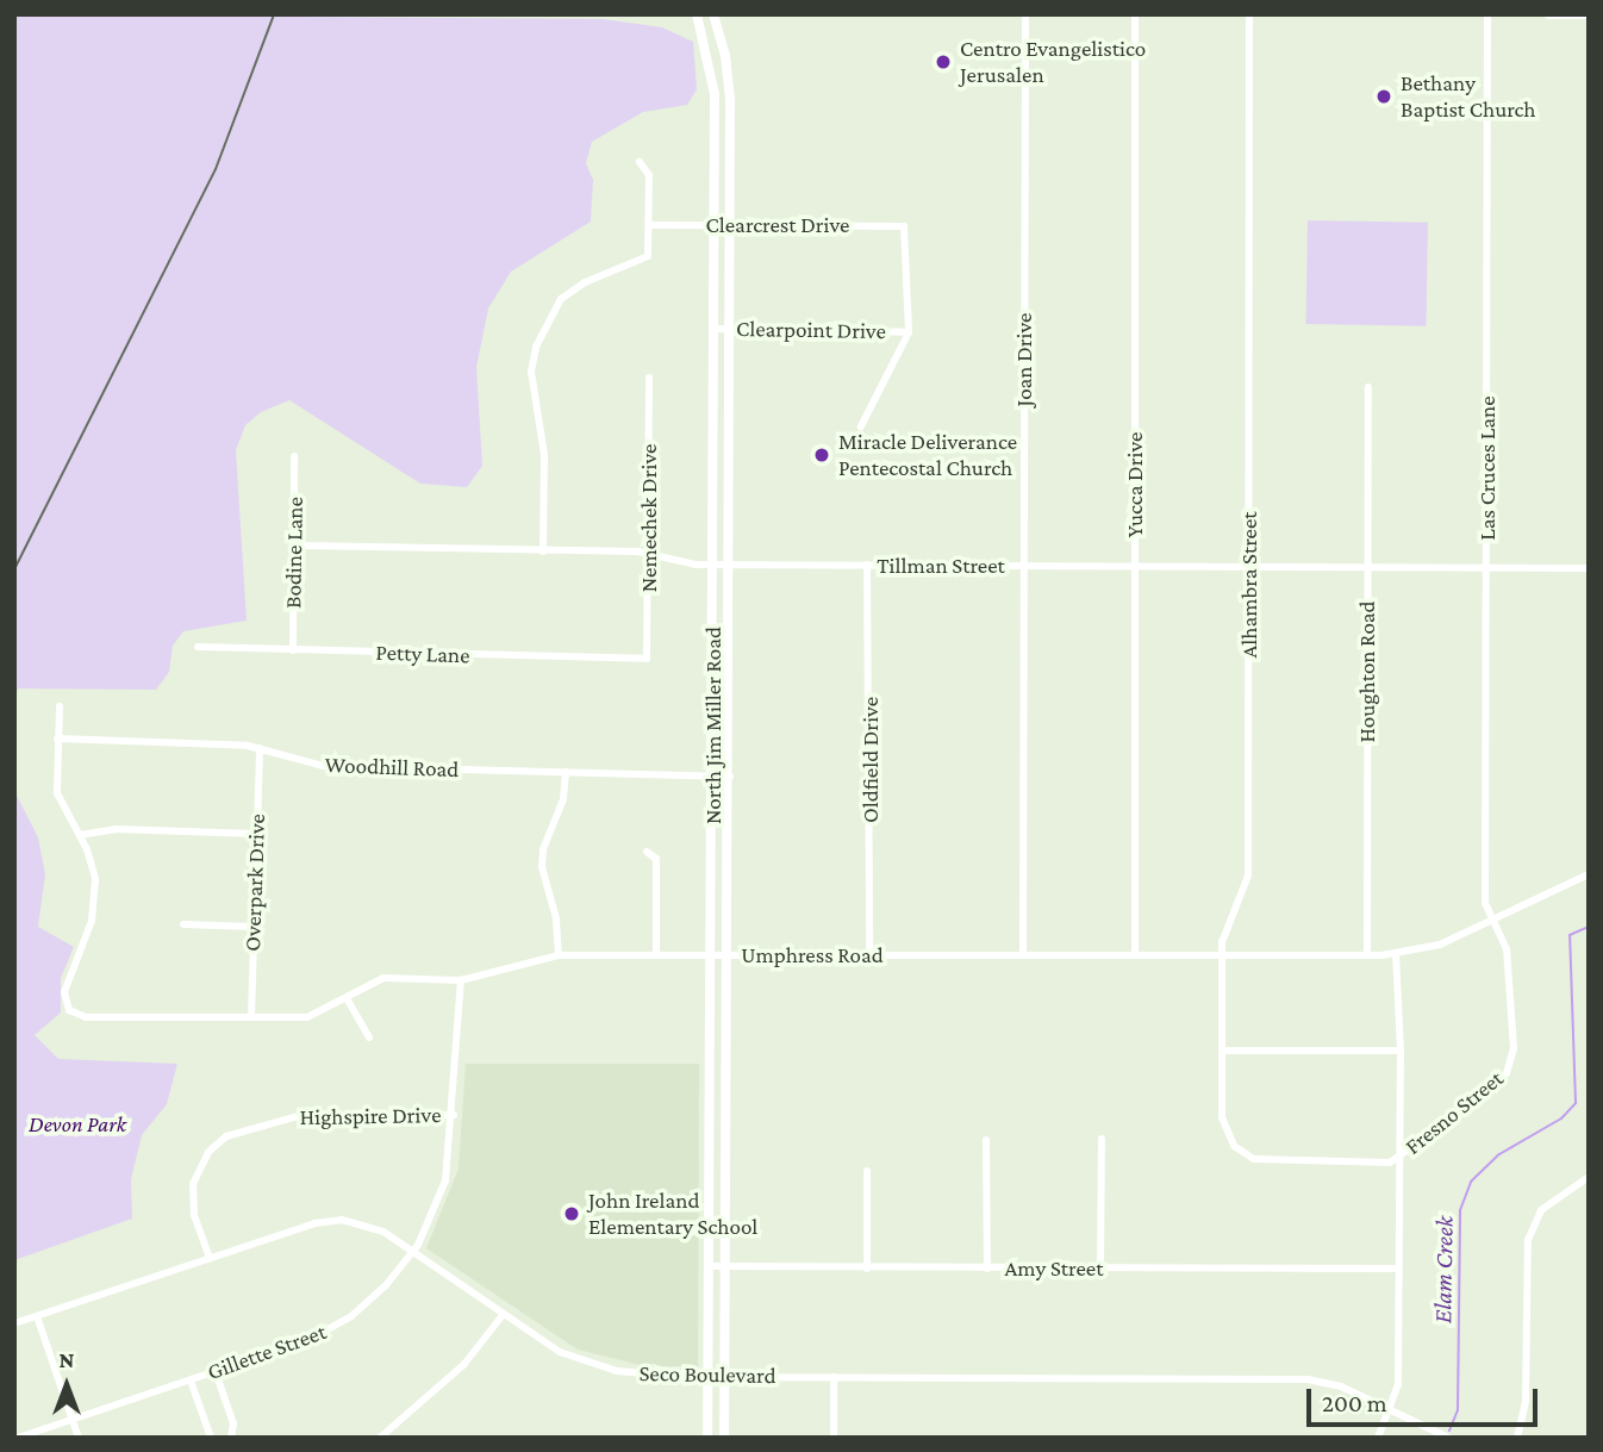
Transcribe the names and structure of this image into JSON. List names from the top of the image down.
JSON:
{
  "streets": {
    "main road": ["North Jim Miller Road"],
    "street": [
      "Clearcrest Drive",
      "Clearpoint Drive",
      "Joan Drive",
      "Las Cruces Lane",
      "Yucca Drive",
      "Nemechek Drive",
      "Bodine Lane",
      "Tillman Street",
      "Alhambra Street",
      "Petty Lane",
      "Houghton Road",
      "Oldfield Drive",
      "Woodhill Road",
      "Overpark Drive",
      "Umphress Road",
      "Fresno Street",
      "Highspire Drive",
      "Amy Street",
      "Gillette Street",
      "Seco Boulevard"
    ]
  },
  "crossings": [
    ["Clearcrest Drive", "Clearpoint Drive"],
    ["Clearcrest Drive", "North Jim Miller Road"],
    ["Clearpoint Drive", "North Jim Miller Road"],
    ["Joan Drive", "Tillman Street"],
    ["Joan Drive", "Umphress Road"],
    ["Las Cruces Lane", "Tillman Street"],
    ["Las Cruces Lane", "Umphress Road"],
    ["Las Cruces Lane", "Fresno Street"],
    ["Yucca Drive", "Tillman Street"],
    ["Yucca Drive", "Umphress Road"],
    ["Nemechek Drive", "Tillman Street"],
    ["Nemechek Drive", "Petty Lane"],
    ["Bodine Lane", "Tillman Street"],
    ["Bodine Lane", "Petty Lane"],
    ["Tillman Street", "Alhambra Street"],
    ["Tillman Street", "Houghton Road"],
    ["Tillman Street", "North Jim Miller Road"],
    ["Tillman Street", "Oldfield Drive"],
    ["Alhambra Street", "Umphress Road"],
    ["Alhambra Street", "Fresno Street"],
    ["Houghton Road", "Umphress Road"],
    ["North Jim Miller Road", "Woodhill Road"],
    ["North Jim Miller Road", "Umphress Road"],
    ["North Jim Miller Road", "Amy Street"],
    ["North Jim Miller Road", "Seco Boulevard"],
    ["Oldfield Drive", "Umphress Road"],
    ["Woodhill Road", "Overpark Drive"],
    ["Overpark Drive", "Umphress Road"],
    ["Umphress Road", "Fresno Street"],
    ["Umphress Road", "Gillette Street"],
    ["Highspire Drive", "Gillette Street"],
    ["Highspire Drive", "Seco Boulevard"],
    ["Gillette Street", "Seco Boulevard"]
  ],
  "water": ["Elam Creek"],
  "parks": ["Devon Park"],
  "places": [
    "Centro Evangelistico Jerusalen",
    "Bethany Baptist Church",
    "Miracle Deliverance Pentecostal Church",
    "John Ireland Elementary School"
  ],
  "scale_bar": "200 m",
  "north": "top"
}
